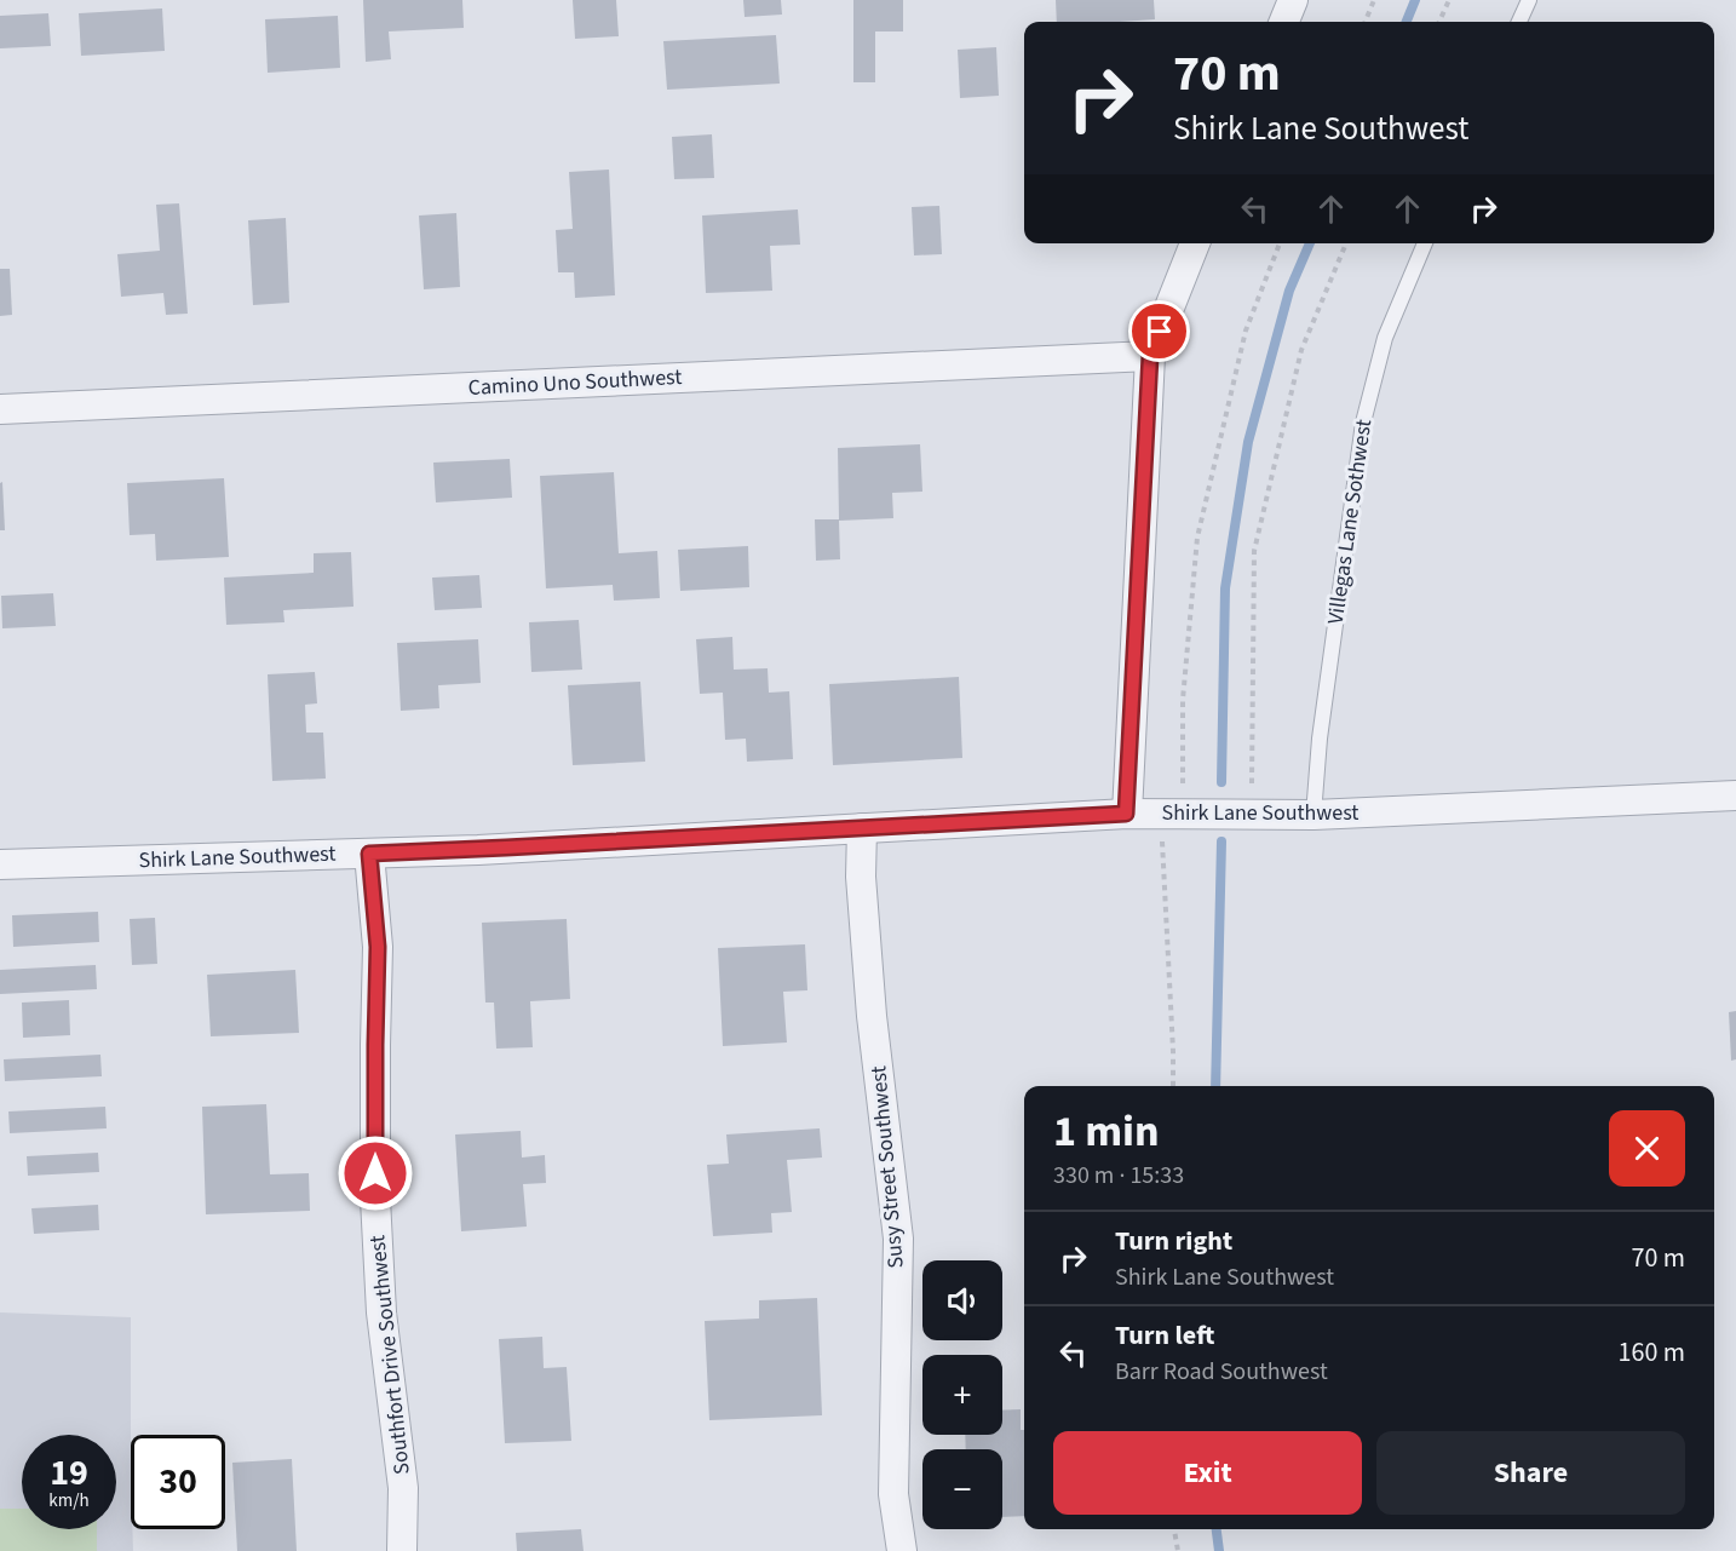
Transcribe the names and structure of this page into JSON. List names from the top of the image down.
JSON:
{
  "streets": {
    "street": [
      "Camino Uno Southwest",
      "Shirk Lane Southwest",
      "Susy Street Southwest",
      "Southfort Drive Southwest"
    ],
    "lane": ["Villegas Lane Sothwest"]
  },
  "crossings": [
    ["Villegas Lane Sothwest", "Shirk Lane Southwest"],
    ["Shirk Lane Southwest", "Susy Street Southwest"],
    ["Shirk Lane Southwest", "Southfort Drive Southwest"]
  ],
  "page": {
    "turn": ["70 m", "Shirk Lane Southwest"],
    "heading": ["1 min", "330 m · 15:33"],
    "list": [
      {
        "name": "Turn right",
        "note": "Shirk Lane Southwest",
        "value": "70 m"
      },
      {
        "name": "Turn left",
        "note": "Barr Road Southwest",
        "value": "160 m"
      }
    ],
    "map_buttons": ["+", "−"],
    "buttons": ["Exit", "Share"],
    "speed": "19 km/h",
    "limit": "30"
  }
}
